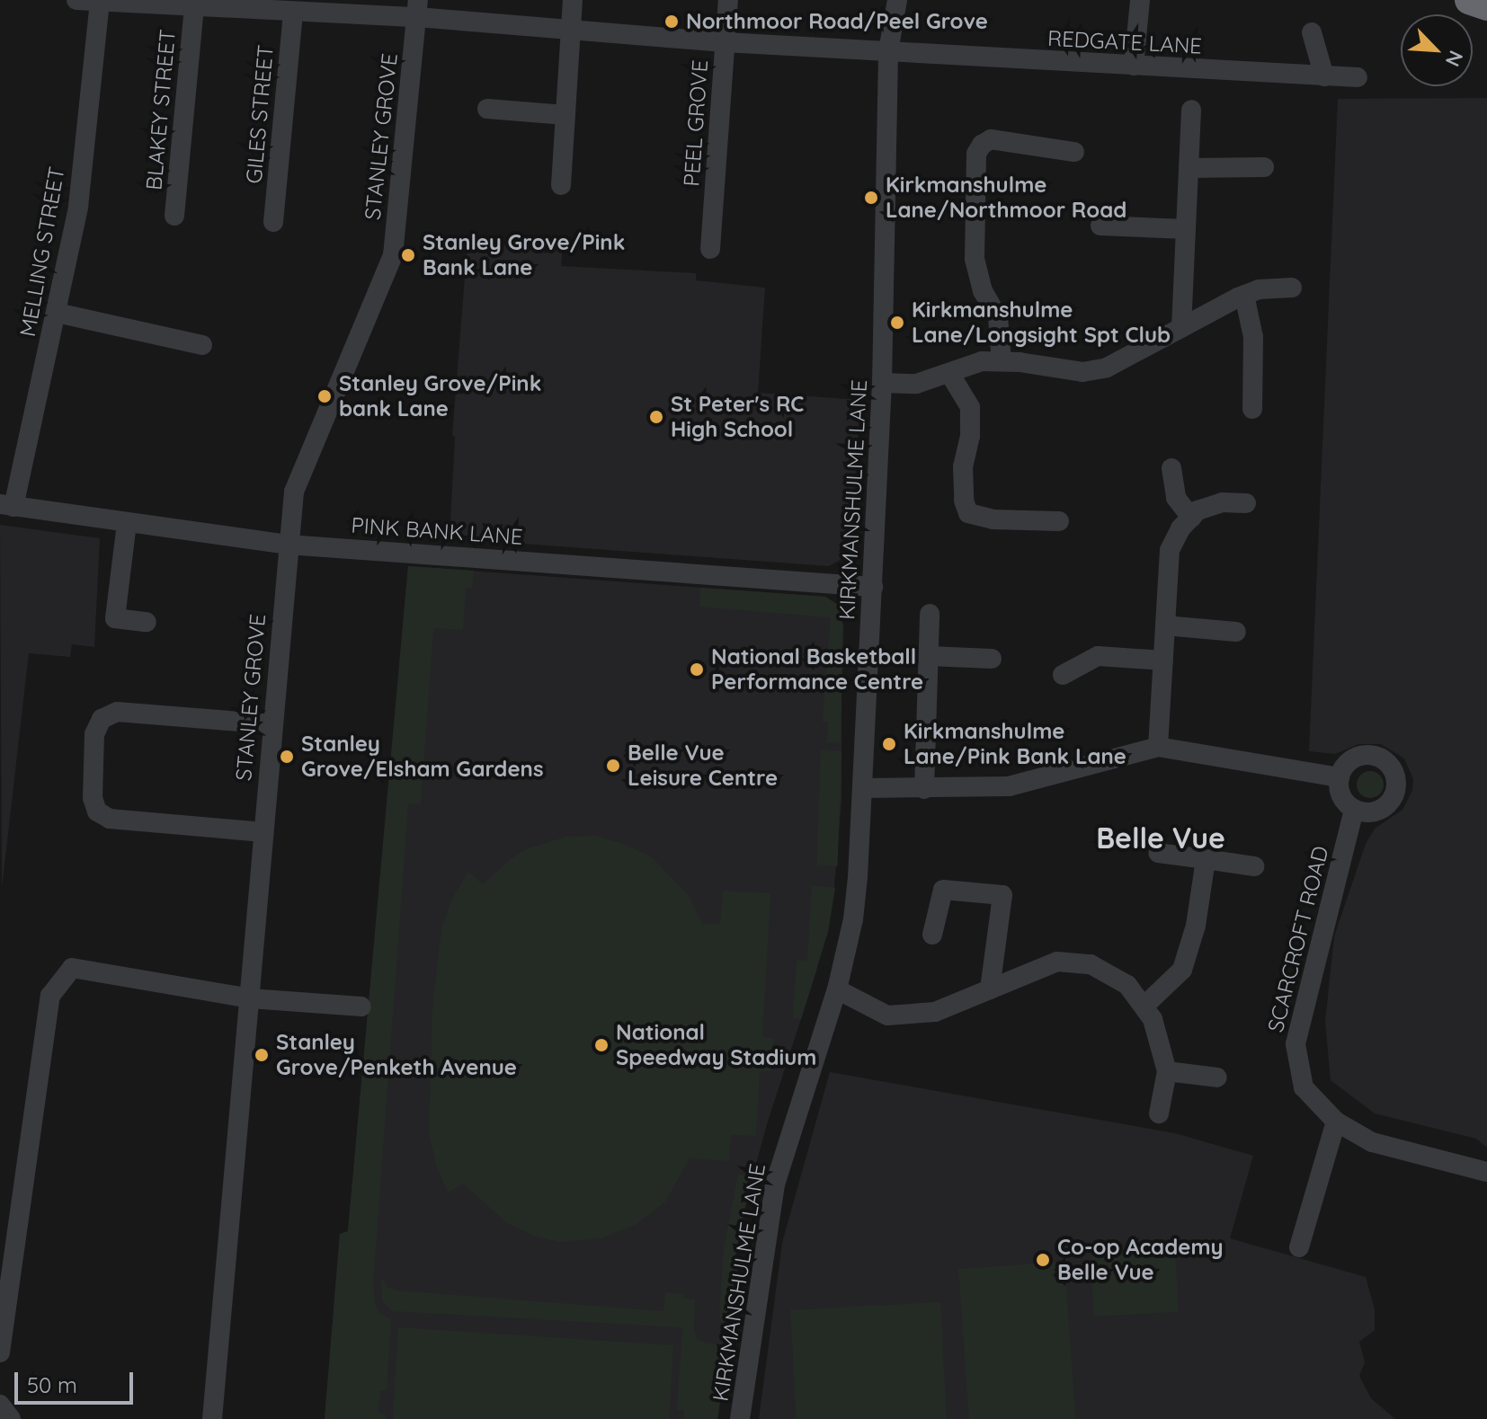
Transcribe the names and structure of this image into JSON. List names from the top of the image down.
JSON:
{
  "streets": {
    "street": [
      "REDGATE LANE",
      "BLAKEY STREET",
      "GILES STREET",
      "PEEL GROVE",
      "STANLEY GROVE",
      "MELLING STREET",
      "KIRKMANSHULME LANE",
      "PINK BANK LANE",
      "SCARCROFT ROAD"
    ]
  },
  "crossings": [
    ["REDGATE LANE", "BLAKEY STREET"],
    ["REDGATE LANE", "GILES STREET"],
    ["REDGATE LANE", "PEEL GROVE"],
    ["REDGATE LANE", "STANLEY GROVE"],
    ["REDGATE LANE", "MELLING STREET"],
    ["REDGATE LANE", "KIRKMANSHULME LANE"],
    ["STANLEY GROVE", "PINK BANK LANE"],
    ["MELLING STREET", "PINK BANK LANE"],
    ["KIRKMANSHULME LANE", "PINK BANK LANE"]
  ],
  "districts": ["Belle Vue"],
  "places": [
    "Northmoor Road/Peel Grove",
    "Kirkmanshulme Lane/Northmoor Road",
    "Stanley Grove/Pink Bank Lane",
    "Kirkmanshulme Lane/Longsight Spt Club",
    "Stanley Grove/Pink bank Lane",
    "St Peter's RC High School",
    "National Basketball Performance Centre",
    "Kirkmanshulme Lane/Pink Bank Lane",
    "Stanley Grove/Elsham Gardens",
    "Belle Vue Leisure Centre",
    "National Speedway Stadium",
    "Stanley Grove/Penketh Avenue",
    "Co-op Academy Belle Vue"
  ],
  "scale_bar": "50 m",
  "north": "bottom right"
}
